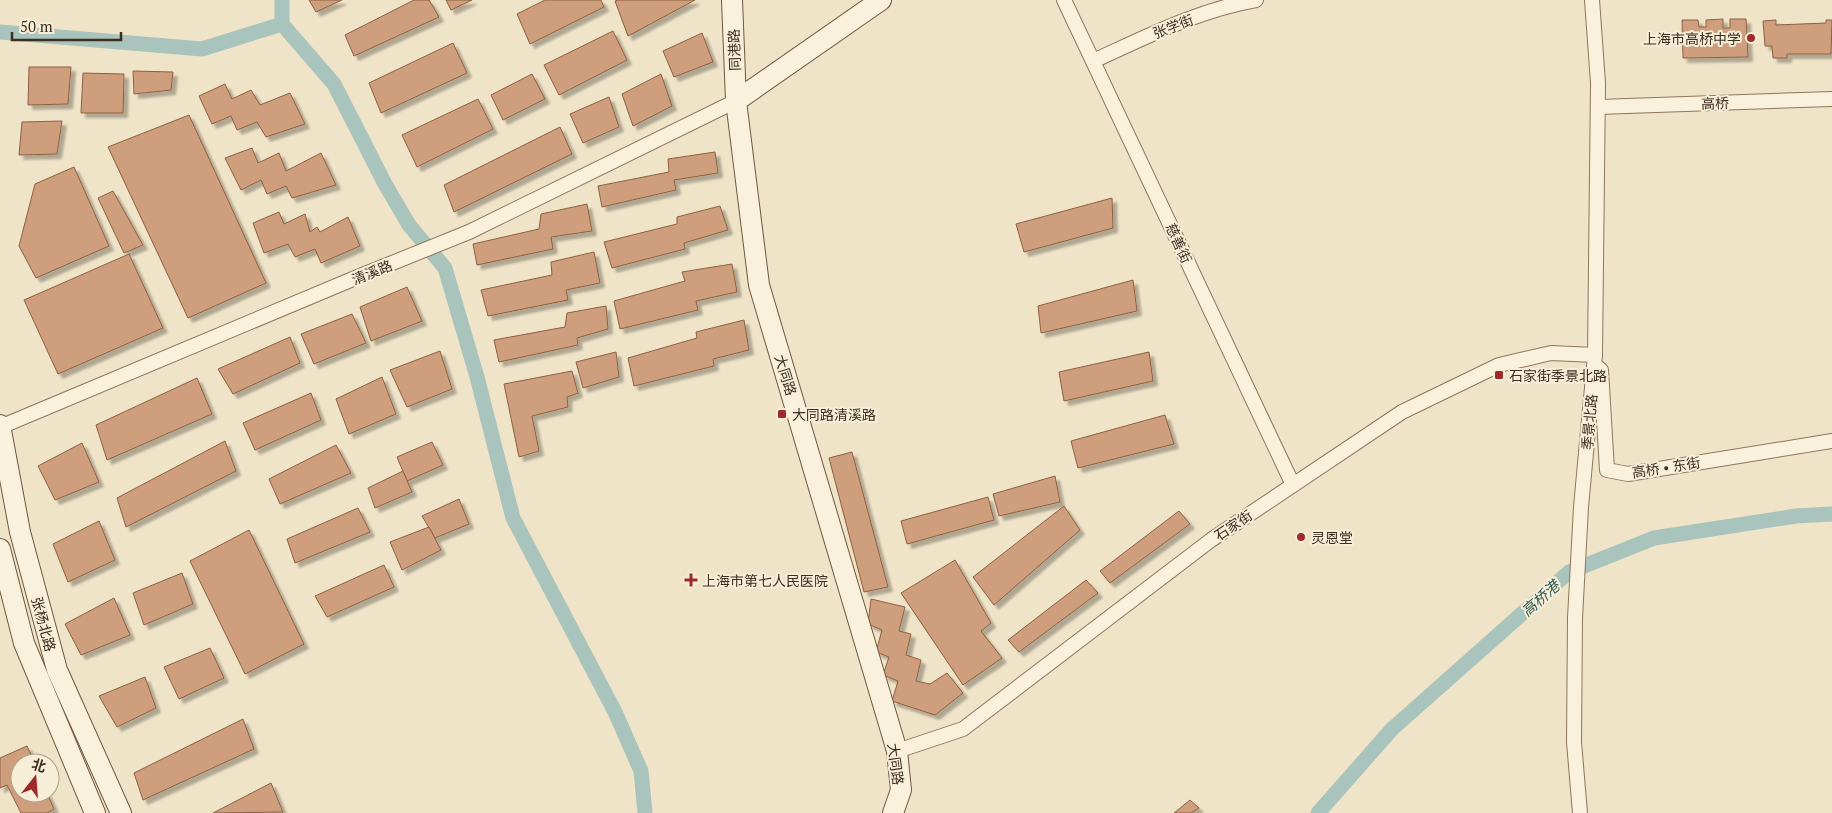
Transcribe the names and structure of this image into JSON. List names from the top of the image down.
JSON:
{
  "streets": {
    "street": [
      "张学街",
      "同港路",
      "高桥",
      "慈善街",
      "清溪路",
      "大同路",
      "季景北路",
      "高桥 • 东街",
      "石家街",
      "张杨北路"
    ]
  },
  "crossings": [
    ["张学街", "慈善街"],
    ["同港路", "清溪路"],
    ["同港路", "大同路"],
    ["高桥", "季景北路"],
    ["慈善街", "石家街"],
    ["清溪路", "大同路"],
    ["清溪路", "张杨北路"],
    ["大同路", "石家街"],
    ["季景北路", "高桥 • 东街"],
    ["季景北路", "石家街"],
    ["高桥 • 东街", "石家街"]
  ],
  "water": ["高桥港"],
  "places": {
    "other": ["上海市高桥中学", "灵恩堂"],
    "transit": ["石家街季景北路", "大同路清溪路"],
    "health": ["上海市第七人民医院"]
  },
  "scale_bar": "50 m",
  "north": "top"
}
